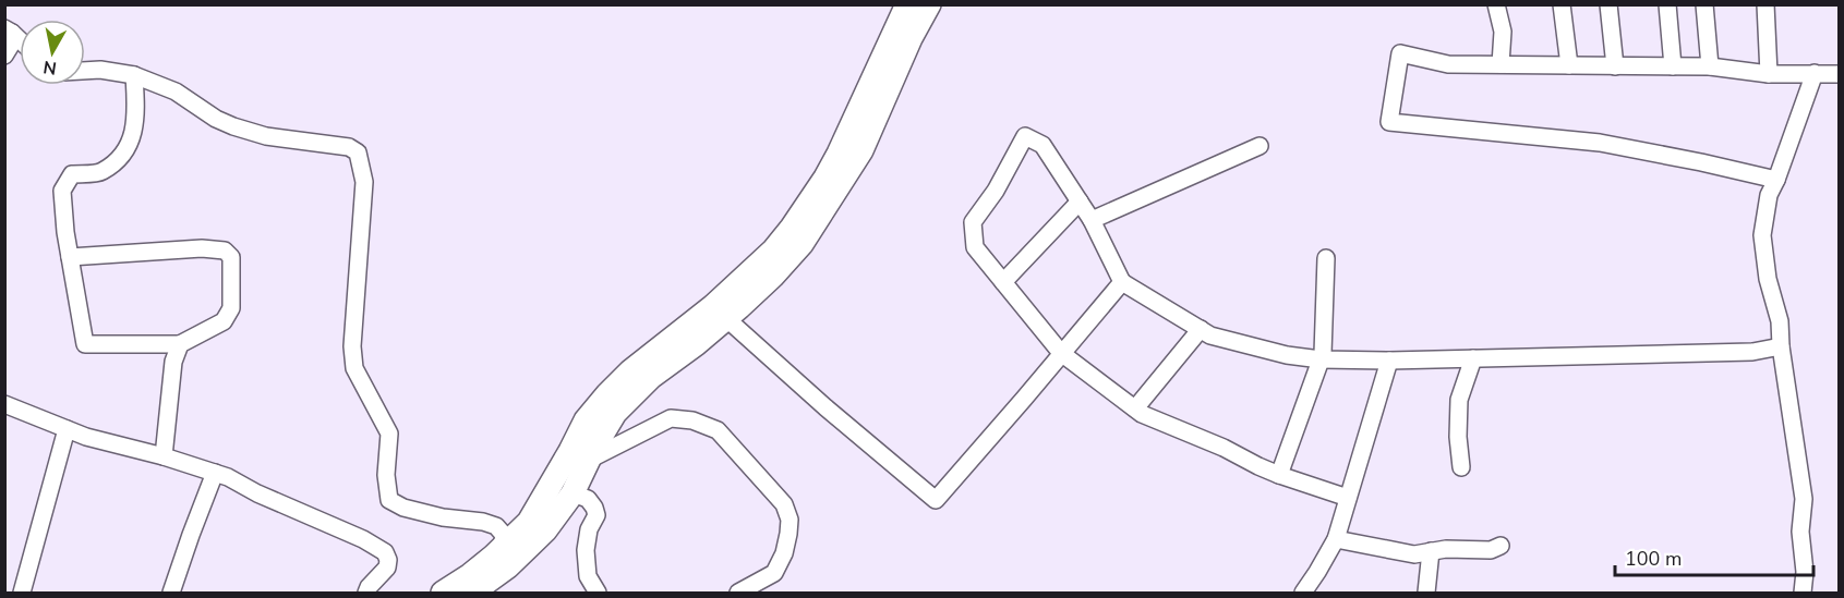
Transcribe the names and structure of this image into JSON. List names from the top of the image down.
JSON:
{
  "scale_bar": "100 m",
  "north": "bottom"
}
